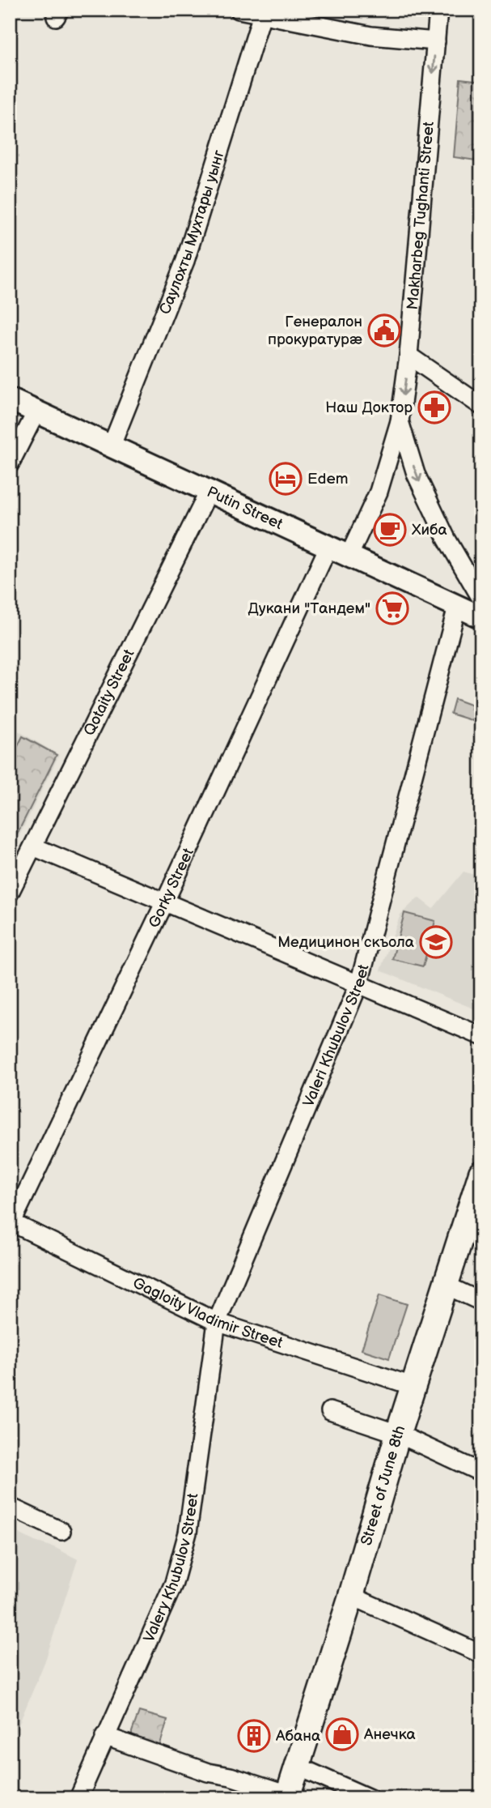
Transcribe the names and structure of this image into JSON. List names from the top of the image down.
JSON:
{
  "streets": {
    "highway": ["Street of June 8th"],
    "main road": ["Putin Street"],
    "street": [
      "Makharbeg Tughanti Street",
      "Саулохты Мухтары уынг",
      "Qotaity Street",
      "Gorky Street",
      "Valeri Khubulov Street",
      "Gagloity Vladimir Street",
      "Valery Khubulov Street"
    ]
  },
  "crossings": [
    ["Makharbeg Tughanti Street", "Putin Street"],
    ["Саулохты Мухтары уынг", "Putin Street"],
    ["Putin Street", "Qotaity Street"],
    ["Putin Street", "Gorky Street"],
    ["Putin Street", "Valeri Khubulov Street"],
    ["Gorky Street", "Gagloity Vladimir Street"],
    ["Valeri Khubulov Street", "Gagloity Vladimir Street"],
    ["Valeri Khubulov Street", "Valery Khubulov Street"],
    ["Gagloity Vladimir Street", "Street of June 8th"],
    ["Gagloity Vladimir Street", "Valery Khubulov Street"]
  ],
  "one_way": ["Makharbeg Tughanti Street"],
  "places": {
    "public building": ["Генералон прокуратурæ"],
    "pharmacy": ["Наш Доктор"],
    "hotel": ["Edem"],
    "cafe": ["Хиба"],
    "supermarket": ["Дукани \"Тандем\""],
    "school or university": ["Медицинон скъола"],
    "shop": ["Анечка"],
    "building": ["Абана"]
  }
}
